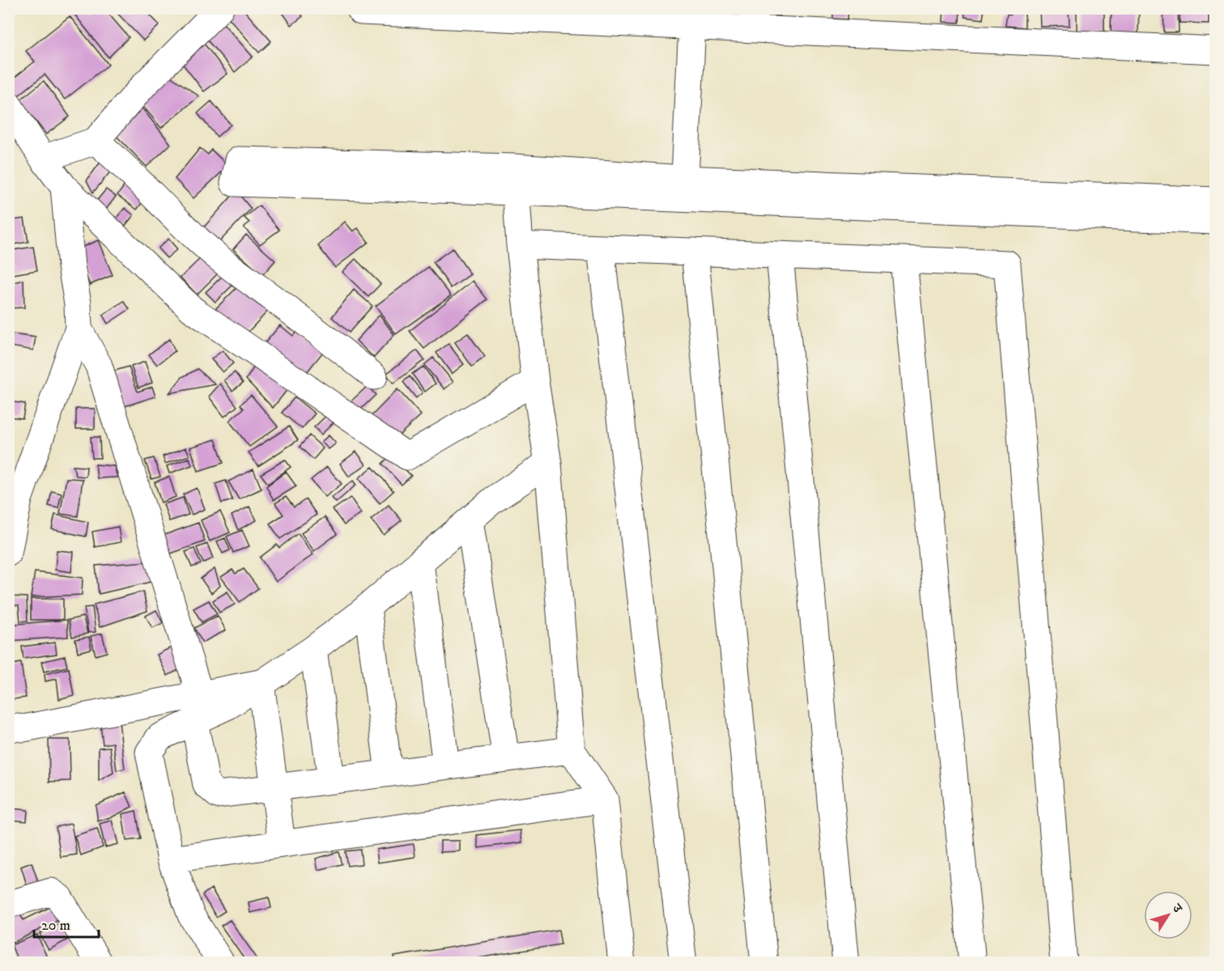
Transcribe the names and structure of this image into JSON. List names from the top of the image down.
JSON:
{
  "scale_bar": "20 m",
  "north": "top right"
}
